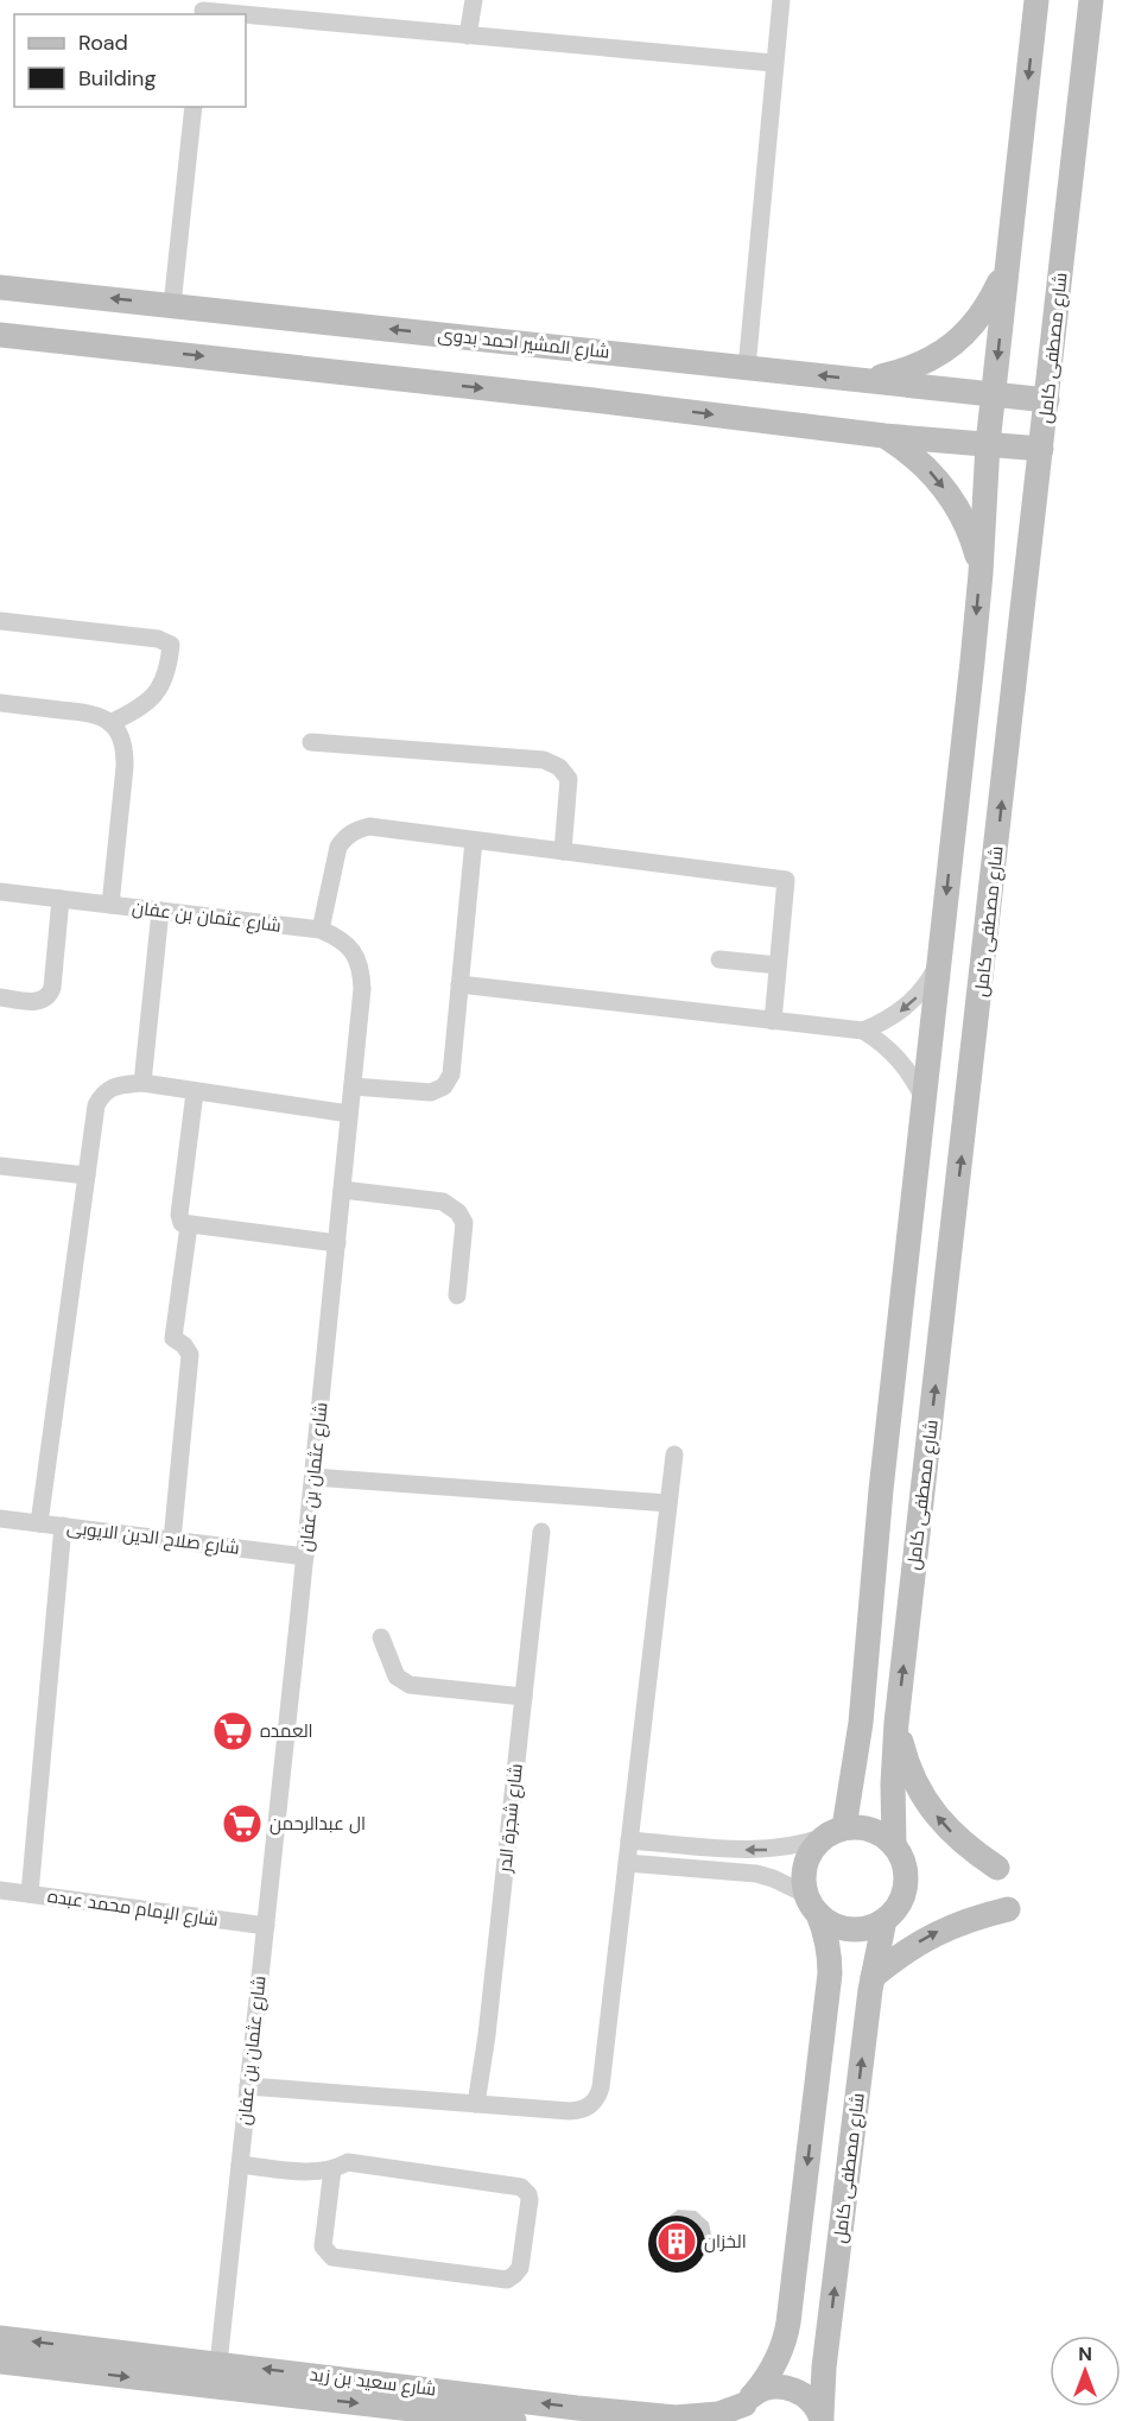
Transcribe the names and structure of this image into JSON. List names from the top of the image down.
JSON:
{
  "streets": {
    "street": [
      "شارع المشير احمد بدوى",
      "شارع مصطفى كامل",
      "شارع عثمان بن عفان",
      "شارع صلاح الدين الايوبى",
      "شارع شجرة الدر",
      "شارع الإمام محمد عبده",
      "شارع سعيد بن زيد"
    ]
  },
  "crossings": [
    ["شارع المشير احمد بدوى", "شارع مصطفى كامل"],
    ["شارع مصطفى كامل", "شارع سعيد بن زيد"],
    ["شارع عثمان بن عفان", "شارع صلاح الدين الايوبى"],
    ["شارع عثمان بن عفان", "شارع الإمام محمد عبده"],
    ["شارع عثمان بن عفان", "شارع سعيد بن زيد"]
  ],
  "places": {
    "supermarket": ["العمده", "ال عبدالرحمن"],
    "building": ["الخزان"]
  },
  "legend": ["Road", "Building"],
  "north": "top"
}
